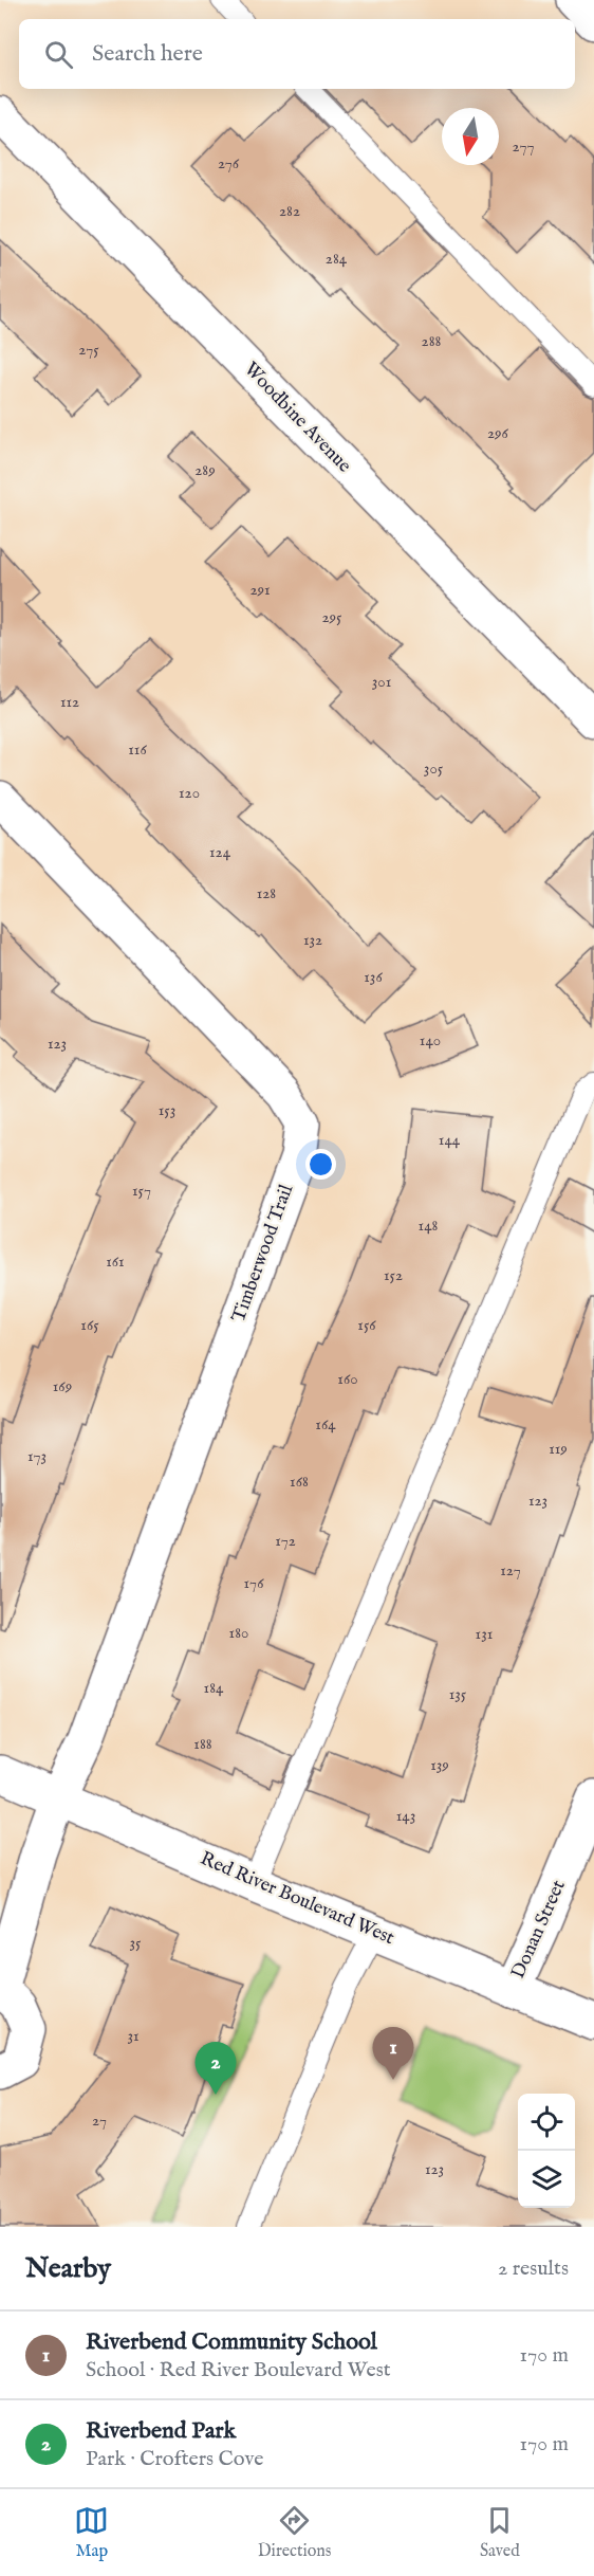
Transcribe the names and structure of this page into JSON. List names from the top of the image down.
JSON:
{
  "streets": {
    "street": [
      "Woodbine Avenue",
      "Timberwood Trail",
      "Red River Boulevard West",
      "Donan Street"
    ]
  },
  "crossings": [
    ["Timberwood Trail", "Red River Boulevard West"],
    ["Red River Boulevard West", "Donan Street"]
  ],
  "house_numbers": [
    "277",
    "276",
    "282",
    "284",
    "288",
    "275",
    "296",
    "289",
    "291",
    "295",
    "301",
    "112",
    "116",
    "305",
    "120",
    "124",
    "128",
    "132",
    "136",
    "140",
    "123",
    "153",
    "144",
    "157",
    "148",
    "161",
    "152",
    "165",
    "156",
    "160",
    "169",
    "164",
    "119",
    "173",
    "168",
    "123",
    "172",
    "127",
    "176",
    "180",
    "131",
    "184",
    "135",
    "188",
    "139",
    "143",
    "35",
    "31",
    "27",
    "123"
  ],
  "north": "bottom",
  "page": {
    "search": "Search here",
    "pins": ["1", "2"],
    "heading": ["Nearby", "2 results"],
    "list": [
      {
        "mark": "1",
        "name": "Riverbend Community School",
        "note": "School · Red River Boulevard West",
        "value": "170 m"
      },
      {
        "mark": "2",
        "name": "Riverbend Park",
        "note": "Park · Crofters Cove",
        "value": "170 m"
      }
    ],
    "nav": ["Map", "Directions", "Saved"]
  }
}
